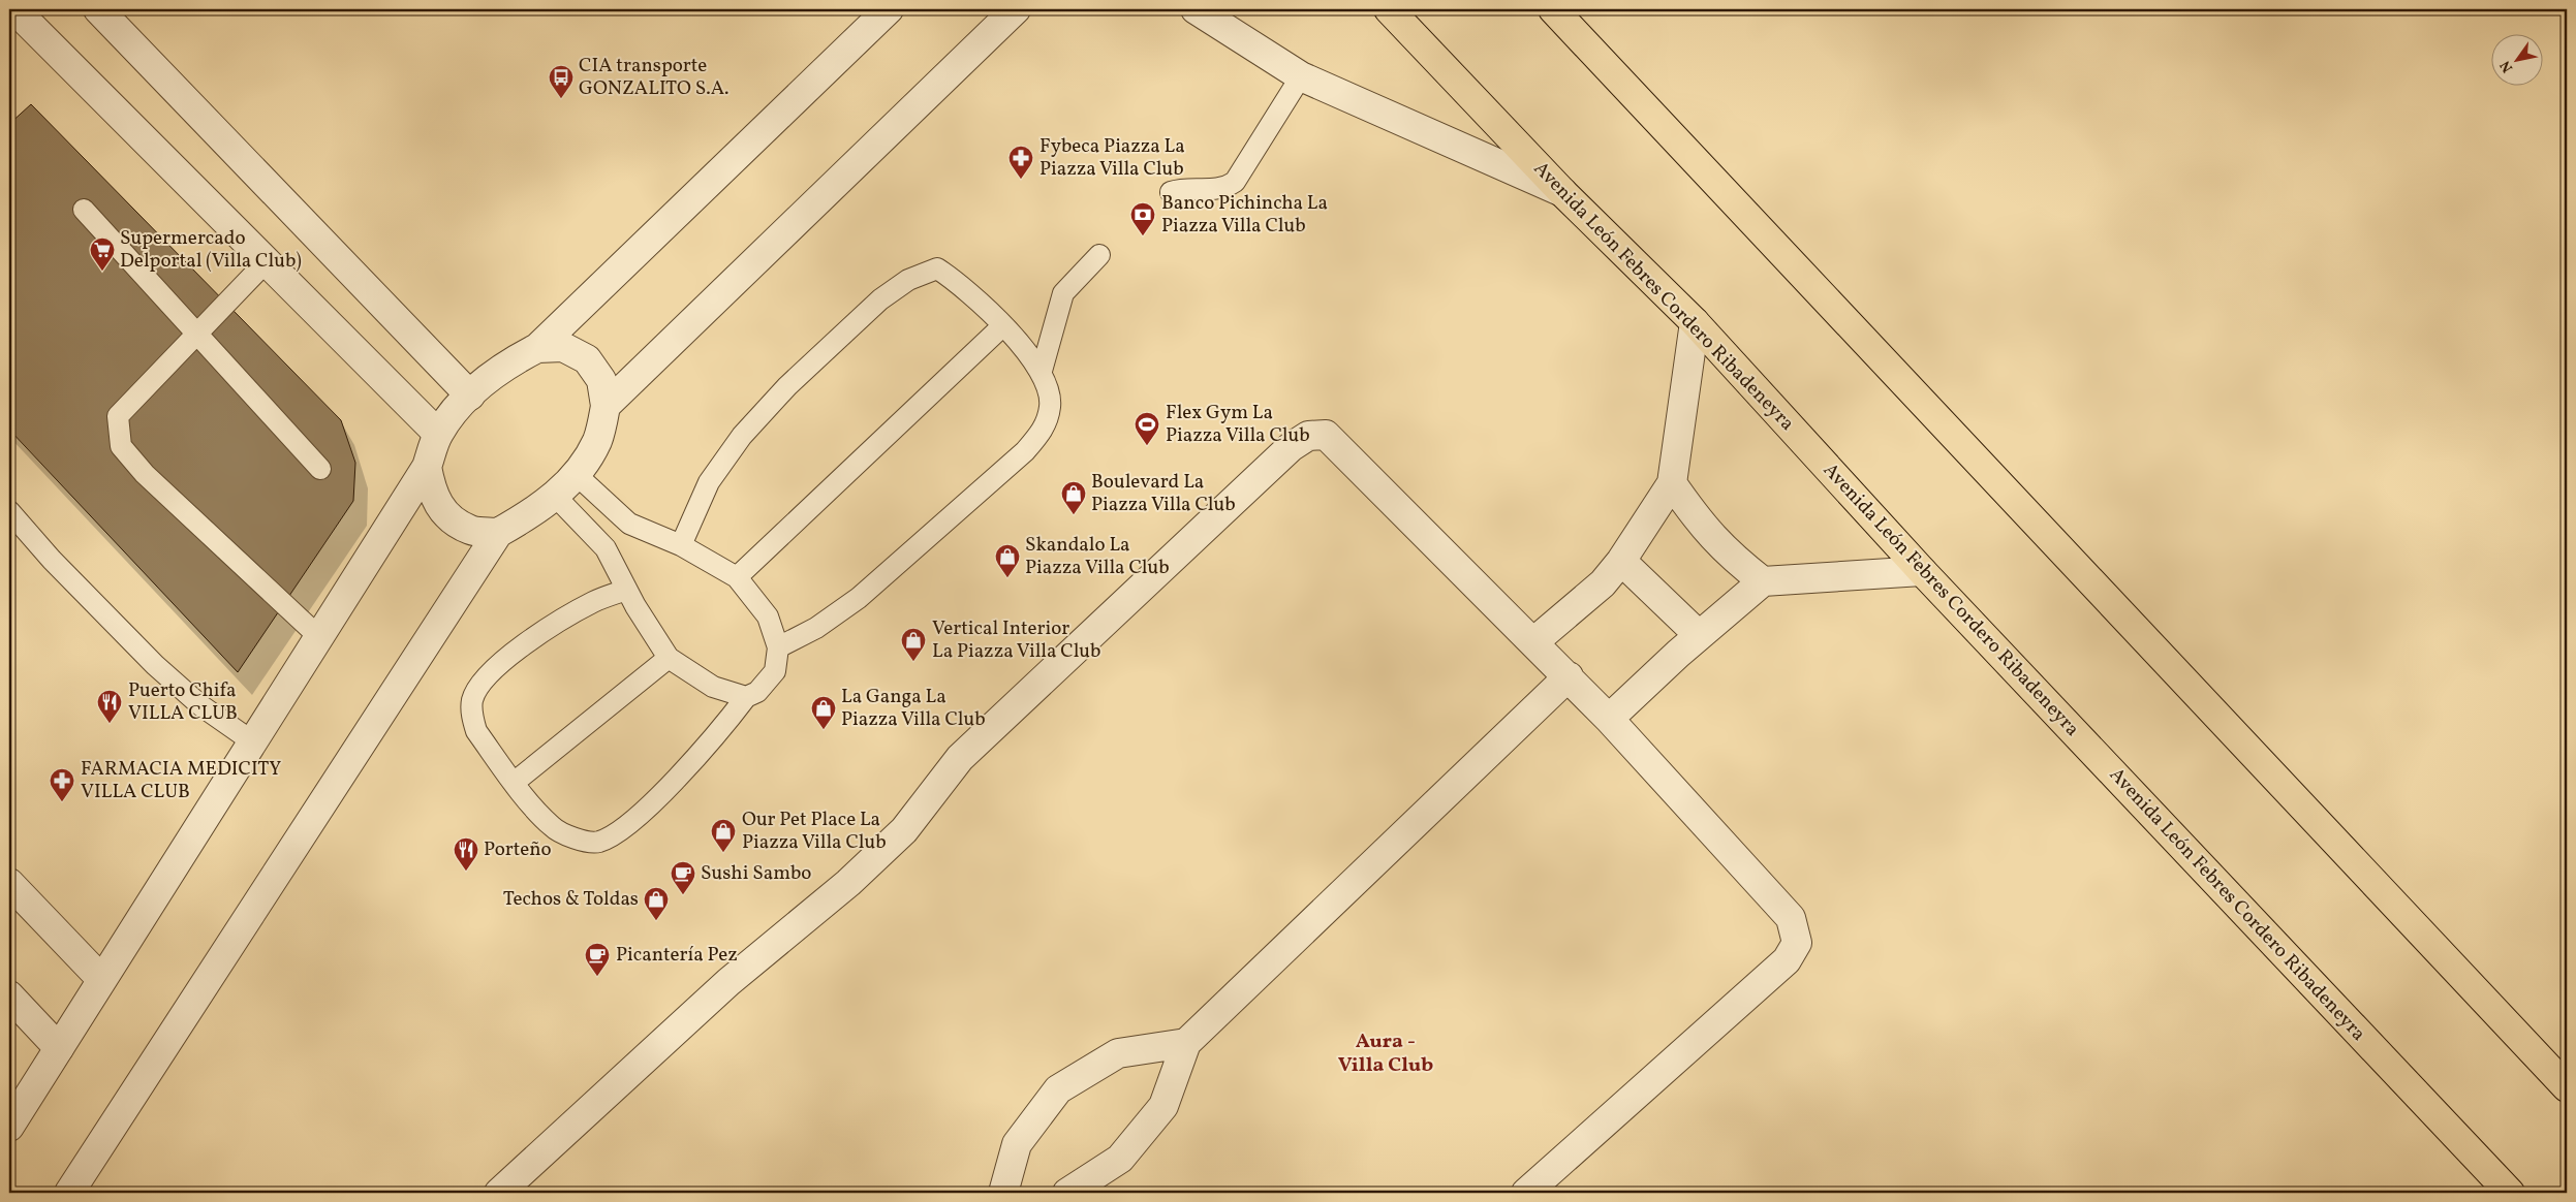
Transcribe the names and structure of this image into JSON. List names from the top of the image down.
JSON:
{
  "streets": {
    "highway": ["Avenida León Febres Cordero Ribadeneyra"]
  },
  "districts": ["Aura - Villa Club"],
  "places": {
    "bus stop": ["CIA transporte GONZALITO S.A."],
    "pharmacy": ["Fybeca Piazza La Piazza Villa Club", "FARMACIA MEDICITY VILLA CLUB"],
    "bank": ["Banco Pichincha La Piazza Villa Club"],
    "supermarket": ["Supermercado Delportal (Villa Club)"],
    "sports": ["Flex Gym La Piazza Villa Club"],
    "shop": [
      "Boulevard La Piazza Villa Club",
      "Skandalo La Piazza Villa Club",
      "Vertical Interior La Piazza Villa Club",
      "La Ganga La Piazza Villa Club",
      "Our Pet Place La Piazza Villa Club",
      "Techos & Toldas"
    ],
    "restaurant": ["Puerto Chifa VILLA CLUB", "Porteño"],
    "cafe": ["Sushi Sambo", "Picantería Pez"]
  },
  "north": "bottom left"
}
